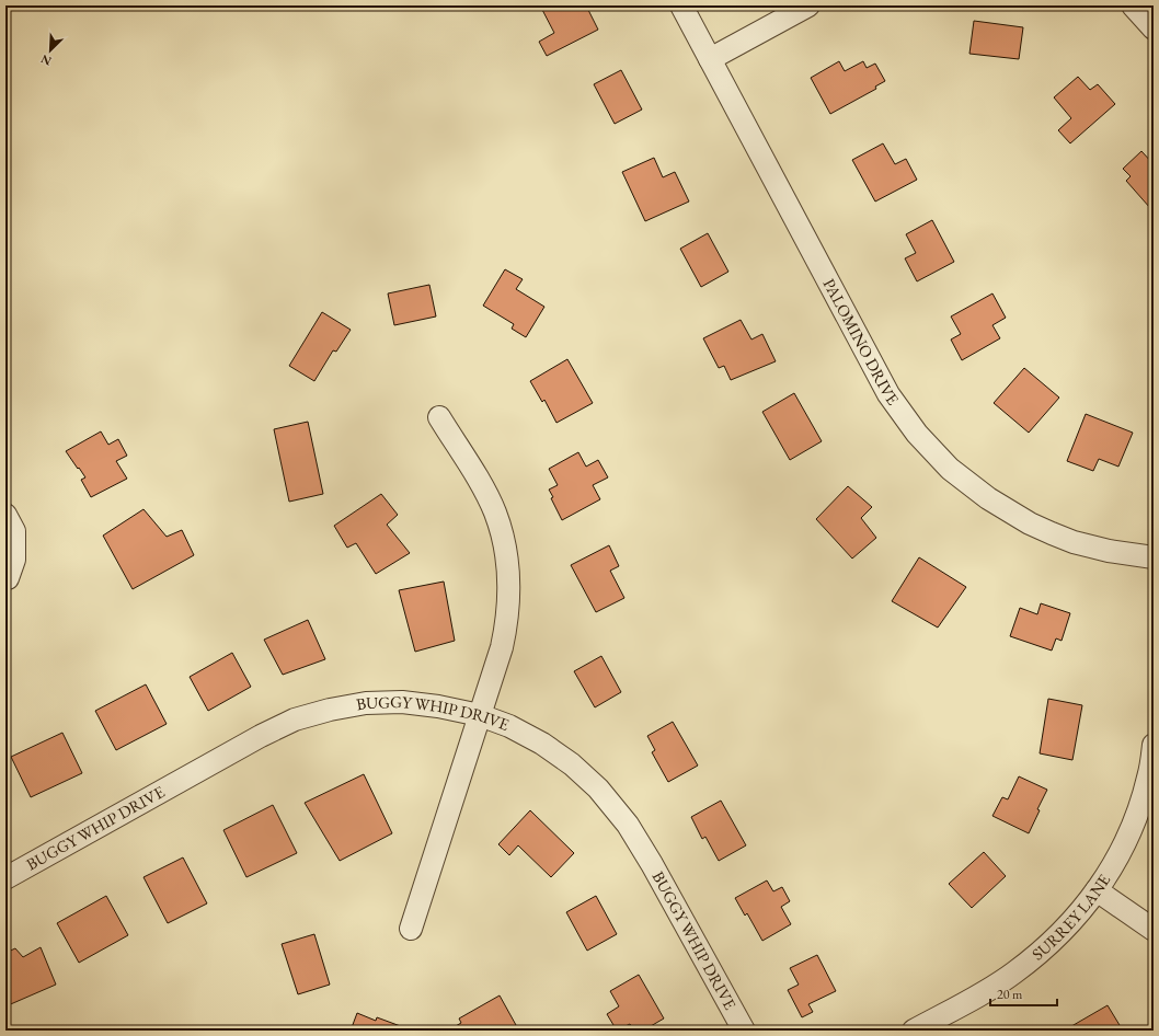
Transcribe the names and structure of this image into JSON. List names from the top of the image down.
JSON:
{
  "streets": {
    "street": ["PALOMINO DRIVE", "BUGGY WHIP DRIVE", "SURREY LANE"]
  },
  "scale_bar": "20 m",
  "north": "bottom left"
}
